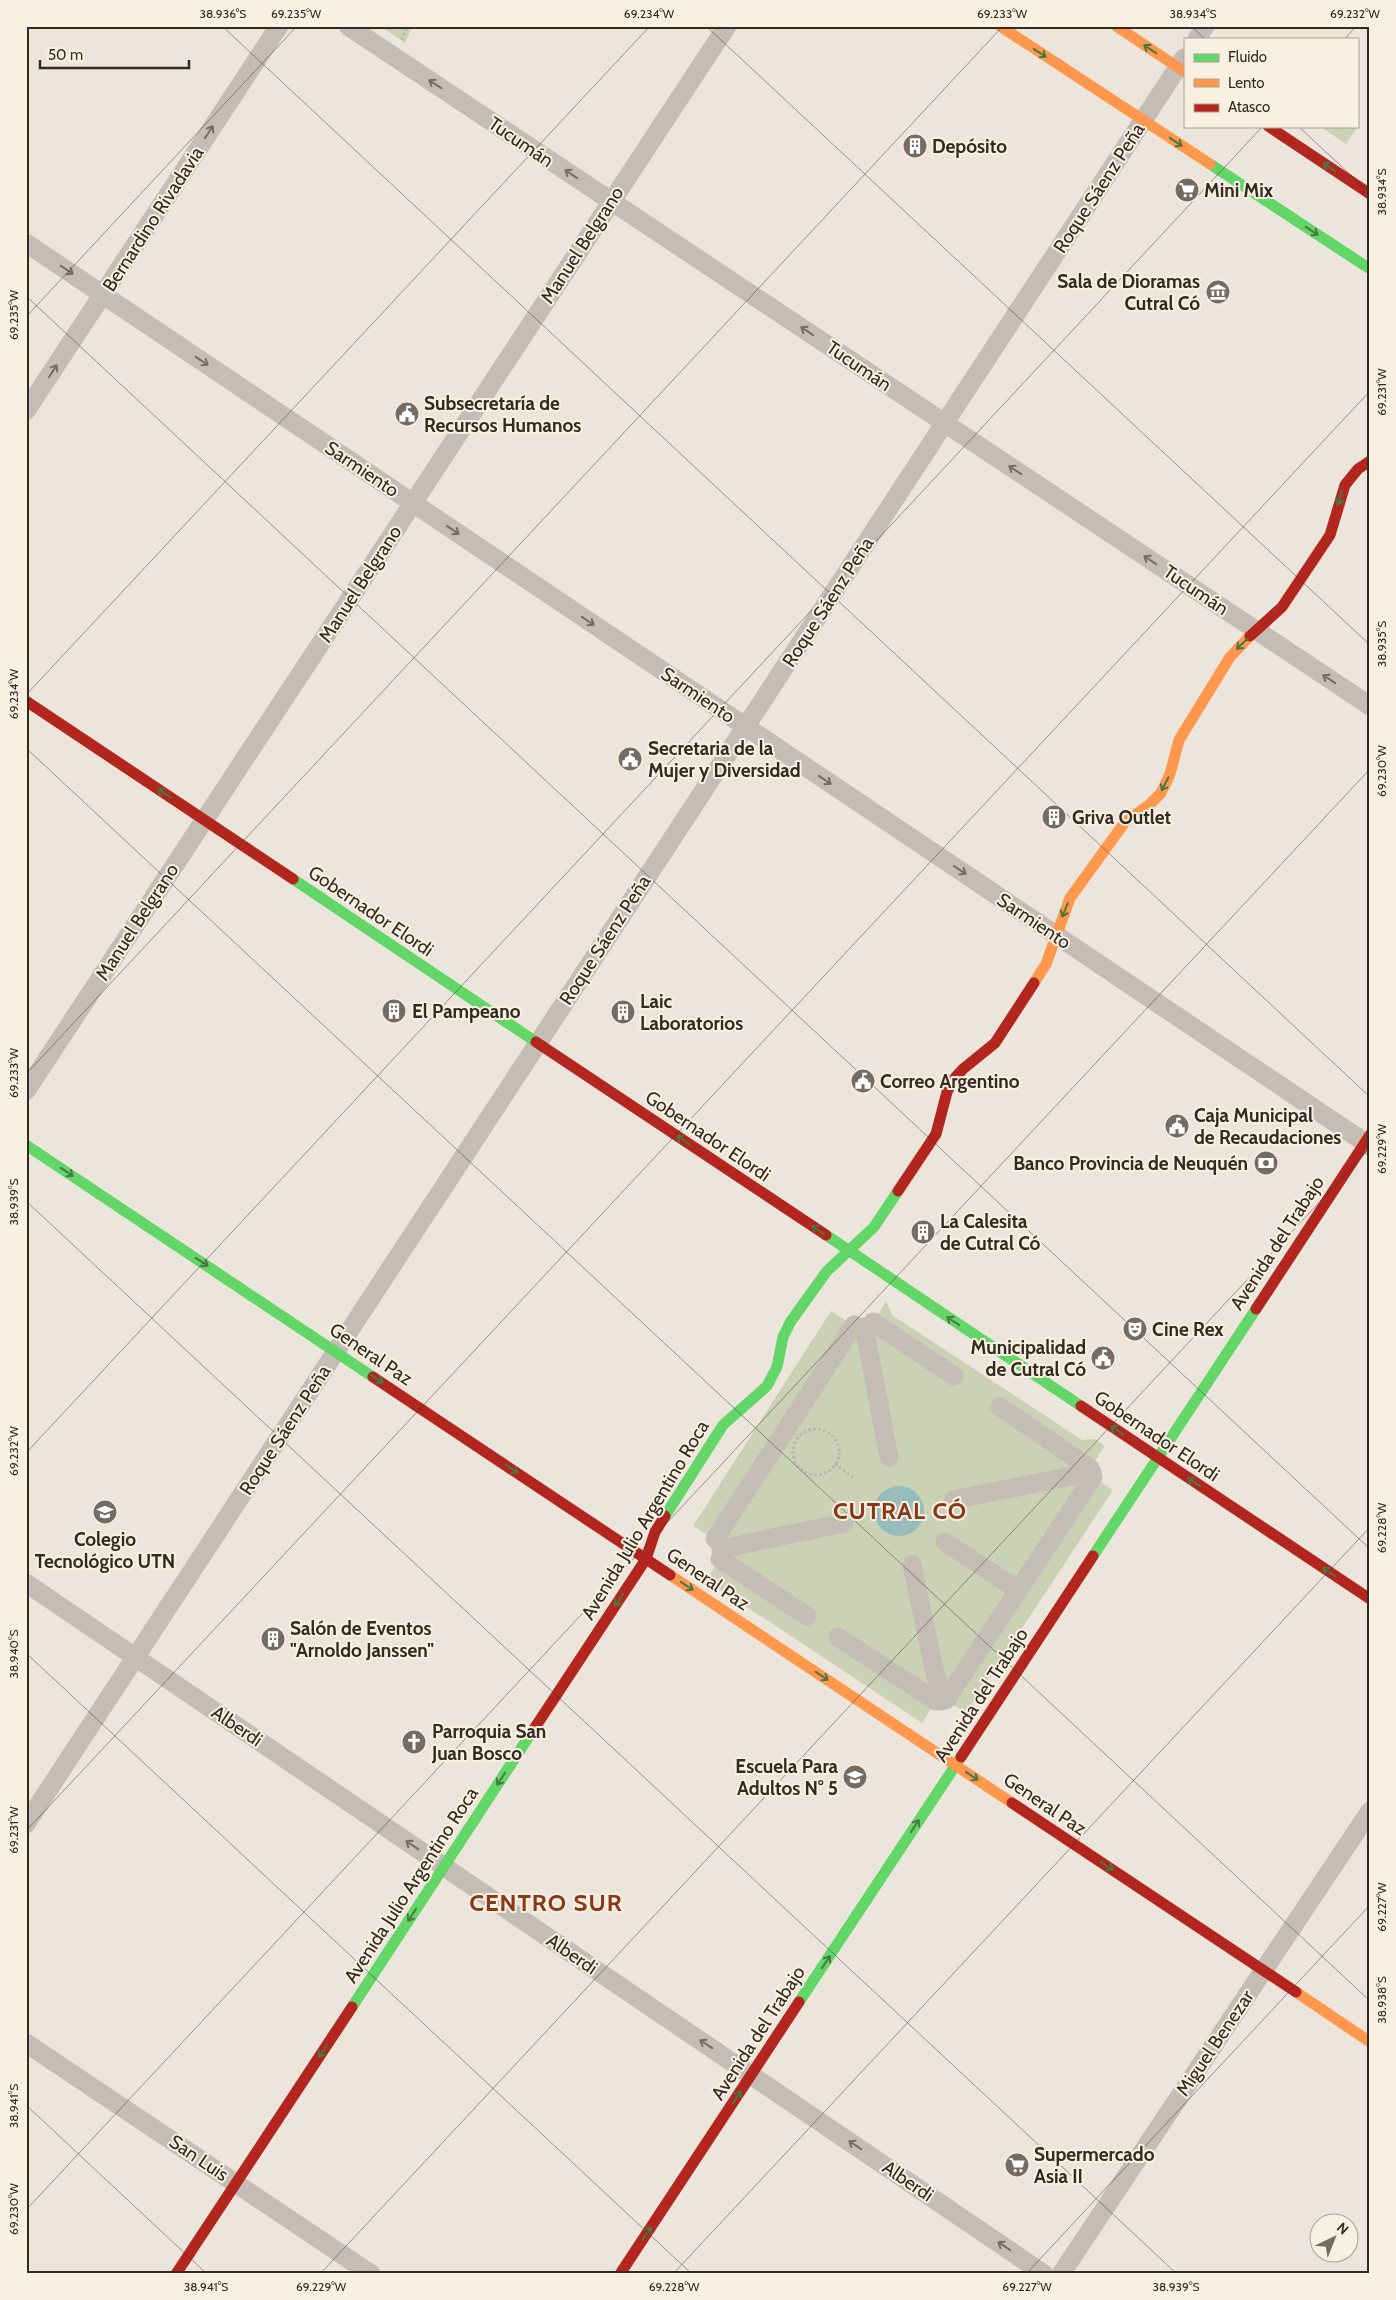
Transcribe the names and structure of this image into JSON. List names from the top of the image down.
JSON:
{
  "streets": {
    "street": [
      "Tucumán",
      "Roque Sáenz Peña",
      "Bernardino Rivadavia",
      "Manuel Belgrano",
      "Sarmiento",
      "Gobernador Elordi",
      "Avenida del Trabajo",
      "General Paz",
      "Avenida Julio Argentino Roca",
      "Alberdi",
      "Miguel Benezar",
      "San Luis"
    ]
  },
  "crossings": [
    ["Tucumán", "Roque Sáenz Peña"],
    ["Tucumán", "Manuel Belgrano"],
    ["Tucumán", "Avenida Julio Argentino Roca"],
    ["Roque Sáenz Peña", "Sarmiento"],
    ["Roque Sáenz Peña", "Gobernador Elordi"],
    ["Roque Sáenz Peña", "General Paz"],
    ["Roque Sáenz Peña", "Alberdi"],
    ["Bernardino Rivadavia", "Sarmiento"],
    ["Manuel Belgrano", "Sarmiento"],
    ["Manuel Belgrano", "Gobernador Elordi"],
    ["Sarmiento", "Avenida del Trabajo"],
    ["Sarmiento", "Avenida Julio Argentino Roca"],
    ["Gobernador Elordi", "Avenida del Trabajo"],
    ["Gobernador Elordi", "Avenida Julio Argentino Roca"],
    ["Avenida del Trabajo", "General Paz"],
    ["Avenida del Trabajo", "Alberdi"],
    ["General Paz", "Avenida Julio Argentino Roca"],
    ["General Paz", "Miguel Benezar"],
    ["Avenida Julio Argentino Roca", "Alberdi"],
    ["Avenida Julio Argentino Roca", "San Luis"]
  ],
  "one_way": [
    "Tucumán",
    "Bernardino Rivadavia",
    "Sarmiento",
    "Gobernador Elordi",
    "Avenida del Trabajo",
    "General Paz",
    "Avenida Julio Argentino Roca",
    "Alberdi"
  ],
  "districts": ["CUTRAL CÓ", "CENTRO SUR"],
  "places": {
    "building": [
      "Depósito",
      "Griva Outlet",
      "El Pampeano",
      "Laic Laboratorios",
      "La Calesita de Cutral Có",
      "Salón de Eventos \"Arnoldo Janssen\""
    ],
    "supermarket": ["Mini Mix", "Supermercado Asia II"],
    "museum": ["Sala de Dioramas Cutral Có"],
    "public building": [
      "Subsecretaría de Recursos Humanos",
      "Secretaria de la Mujer y Diversidad",
      "Correo Argentino",
      "Caja Municipal de Recaudaciones",
      "Municipalidad de Cutral Có"
    ],
    "bank": ["Banco Provincia de Neuquén"],
    "theatre": ["Cine Rex"],
    "school or university": ["Colegio Tecnológico UTN", "Escuela Para Adultos N° 5"],
    "church": ["Parroquia San Juan Bosco"]
  },
  "legend": ["Fluido", "Lento", "Atasco"],
  "scale_bar": "50 m",
  "north": "top right",
  "coordinates": [
    "38.936°S",
    "69.235°W",
    "69.234°W",
    "69.233°W",
    "38.934°S",
    "69.232°W",
    "69.231°W",
    "38.935°S",
    "69.230°W",
    "69.229°W",
    "38.939°S",
    "69.228°W",
    "38.940°S",
    "69.227°W",
    "38.938°S",
    "38.941°S"
  ]
}
